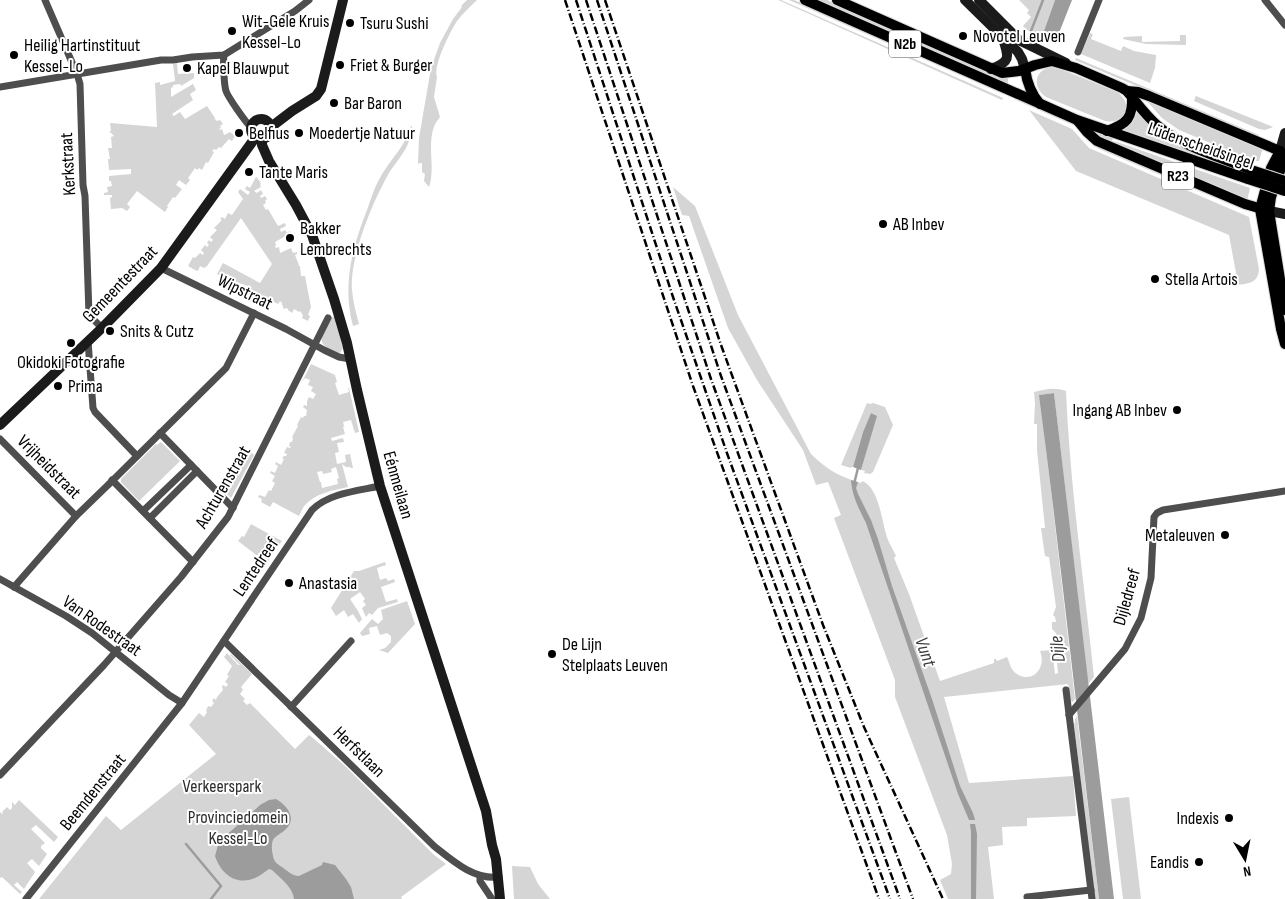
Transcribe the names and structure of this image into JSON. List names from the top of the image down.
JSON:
{
  "streets": {
    "main road": ["N2b", "Lüdenscheidsingel", "R23"],
    "street": [
      "Kerkstraat",
      "Gemeentestraat",
      "Wipstraat",
      "Vrijheidstraat",
      "Eénmeilaan",
      "Achturenstraat",
      "Lentedreef",
      "Dijledreef",
      "Van Rodestraat",
      "Herfstlaan",
      "Beemdenstraat"
    ]
  },
  "crossings": [
    ["N2b", "R23"],
    ["Lüdenscheidsingel", "R23"],
    ["Kerkstraat", "Gemeentestraat"],
    ["Gemeentestraat", "Wipstraat"],
    ["Gemeentestraat", "Eénmeilaan"],
    ["Wipstraat", "Eénmeilaan"],
    ["Wipstraat", "Achturenstraat"],
    ["Eénmeilaan", "Lentedreef"],
    ["Eénmeilaan", "Herfstlaan"],
    ["Achturenstraat", "Van Rodestraat"],
    ["Lentedreef", "Van Rodestraat"],
    ["Lentedreef", "Herfstlaan"],
    ["Lentedreef", "Beemdenstraat"],
    ["Van Rodestraat", "Beemdenstraat"]
  ],
  "water": ["Dijle", "Vunt"],
  "parks": ["Verkeerspark", "Provinciedomein Kessel-Lo"],
  "places": [
    "Tsuru Sushi",
    "Wit-Gele Kruis Kessel-Lo",
    "Novotel Leuven",
    "Heilig Hartinstituut Kessel-Lo",
    "Friet & Burger",
    "Kapel Blauwput",
    "Bar Baron",
    "Belfius",
    "Moedertje Natuur",
    "Tante Maris",
    "AB Inbev",
    "Bakker Lembrechts",
    "Stella Artois",
    "Snits & Cutz",
    "Okidoki Fotografie",
    "Prima",
    "Ingang AB Inbev",
    "Metaleuven",
    "Anastasia",
    "De Lijn Stelplaats Leuven",
    "Indexis",
    "Eandis"
  ],
  "north": "bottom"
}
